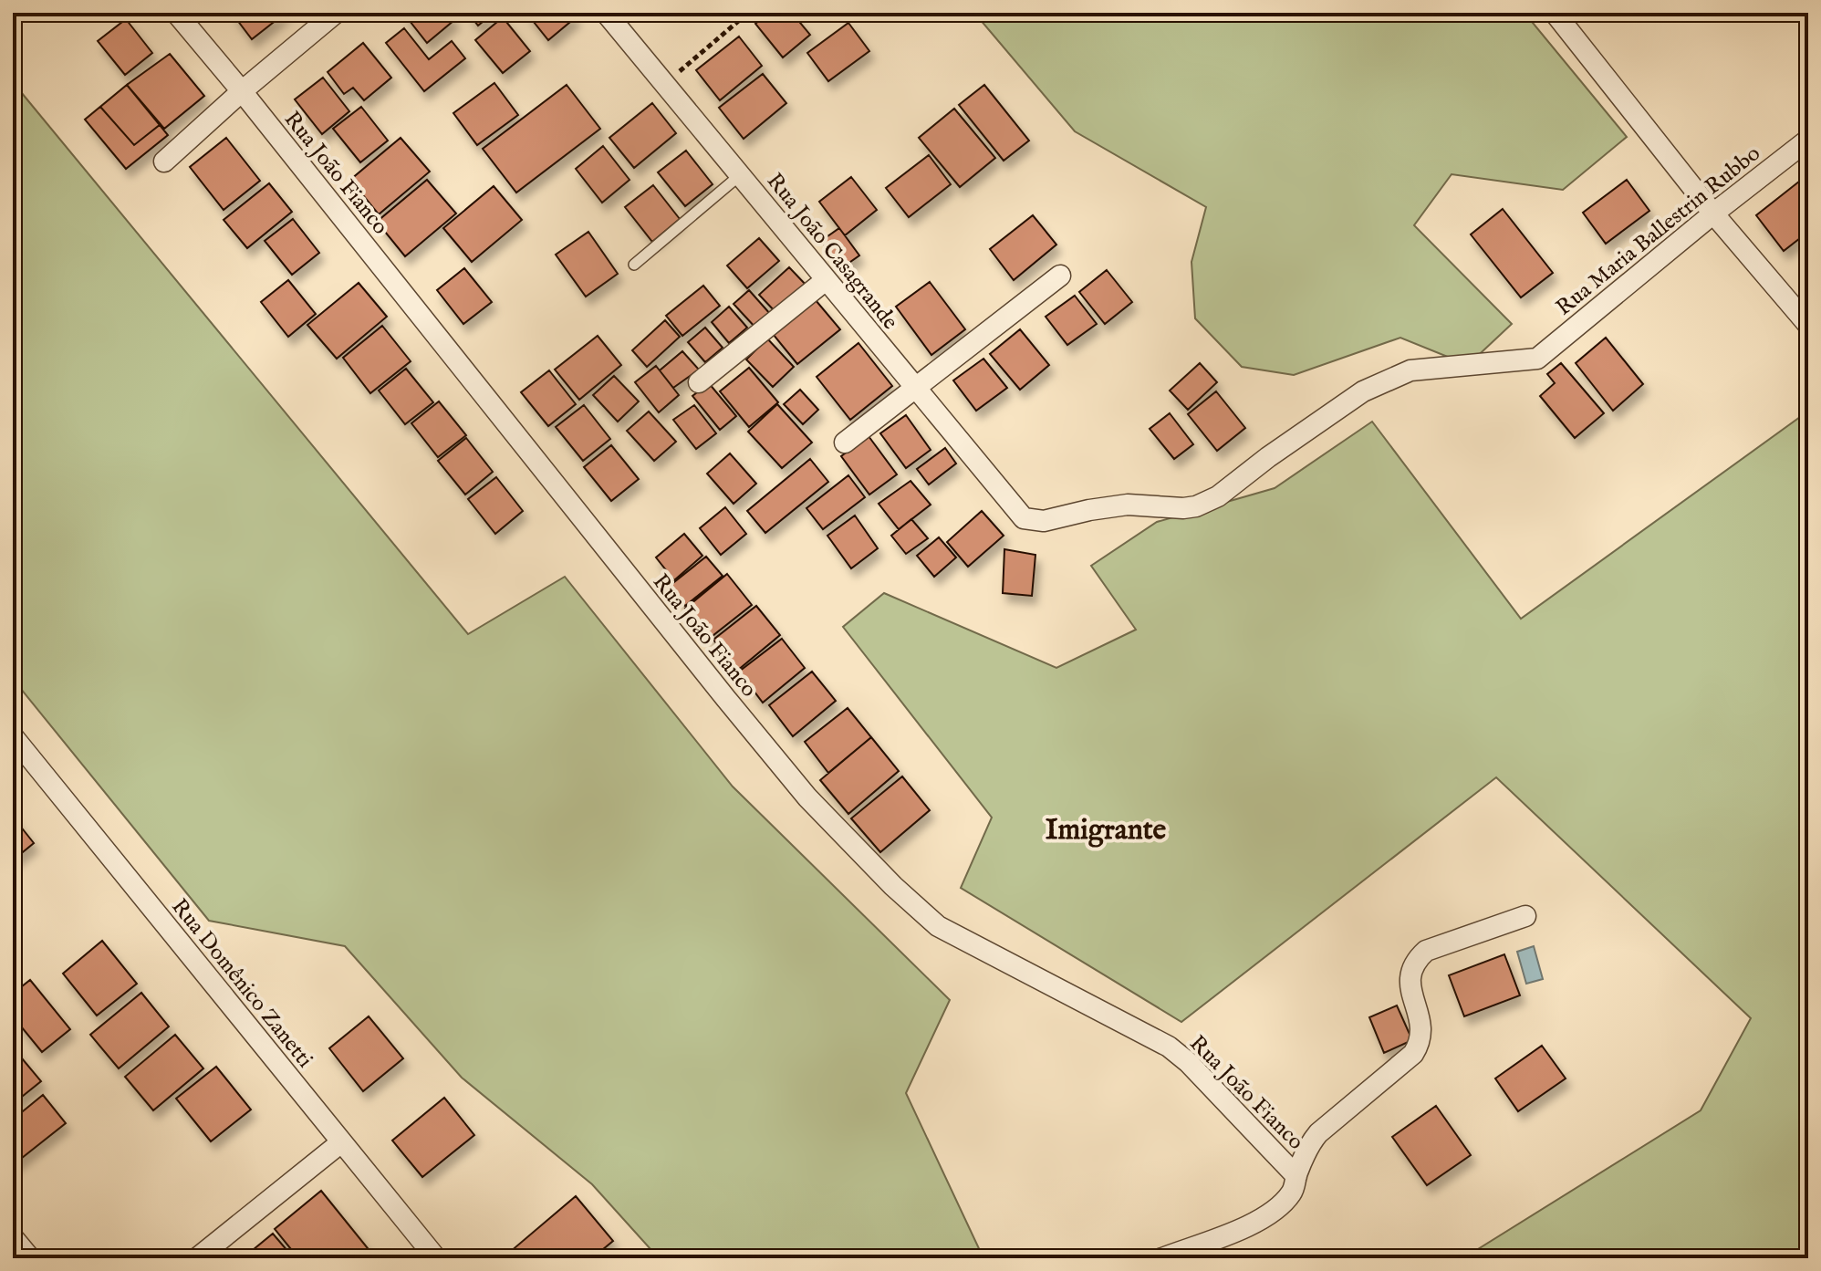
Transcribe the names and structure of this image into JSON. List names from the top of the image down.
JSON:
{
  "streets": {
    "street": [
      "Rua João Fianco",
      "Rua Maria Ballestrin Rubbo",
      "Rua João Casagrande",
      "Rua Domênico Zanetti"
    ]
  },
  "crossings": [
    ["Rua Maria Ballestrin Rubbo", "Rua João Casagrande"]
  ],
  "districts": ["Imigrante"]
}
